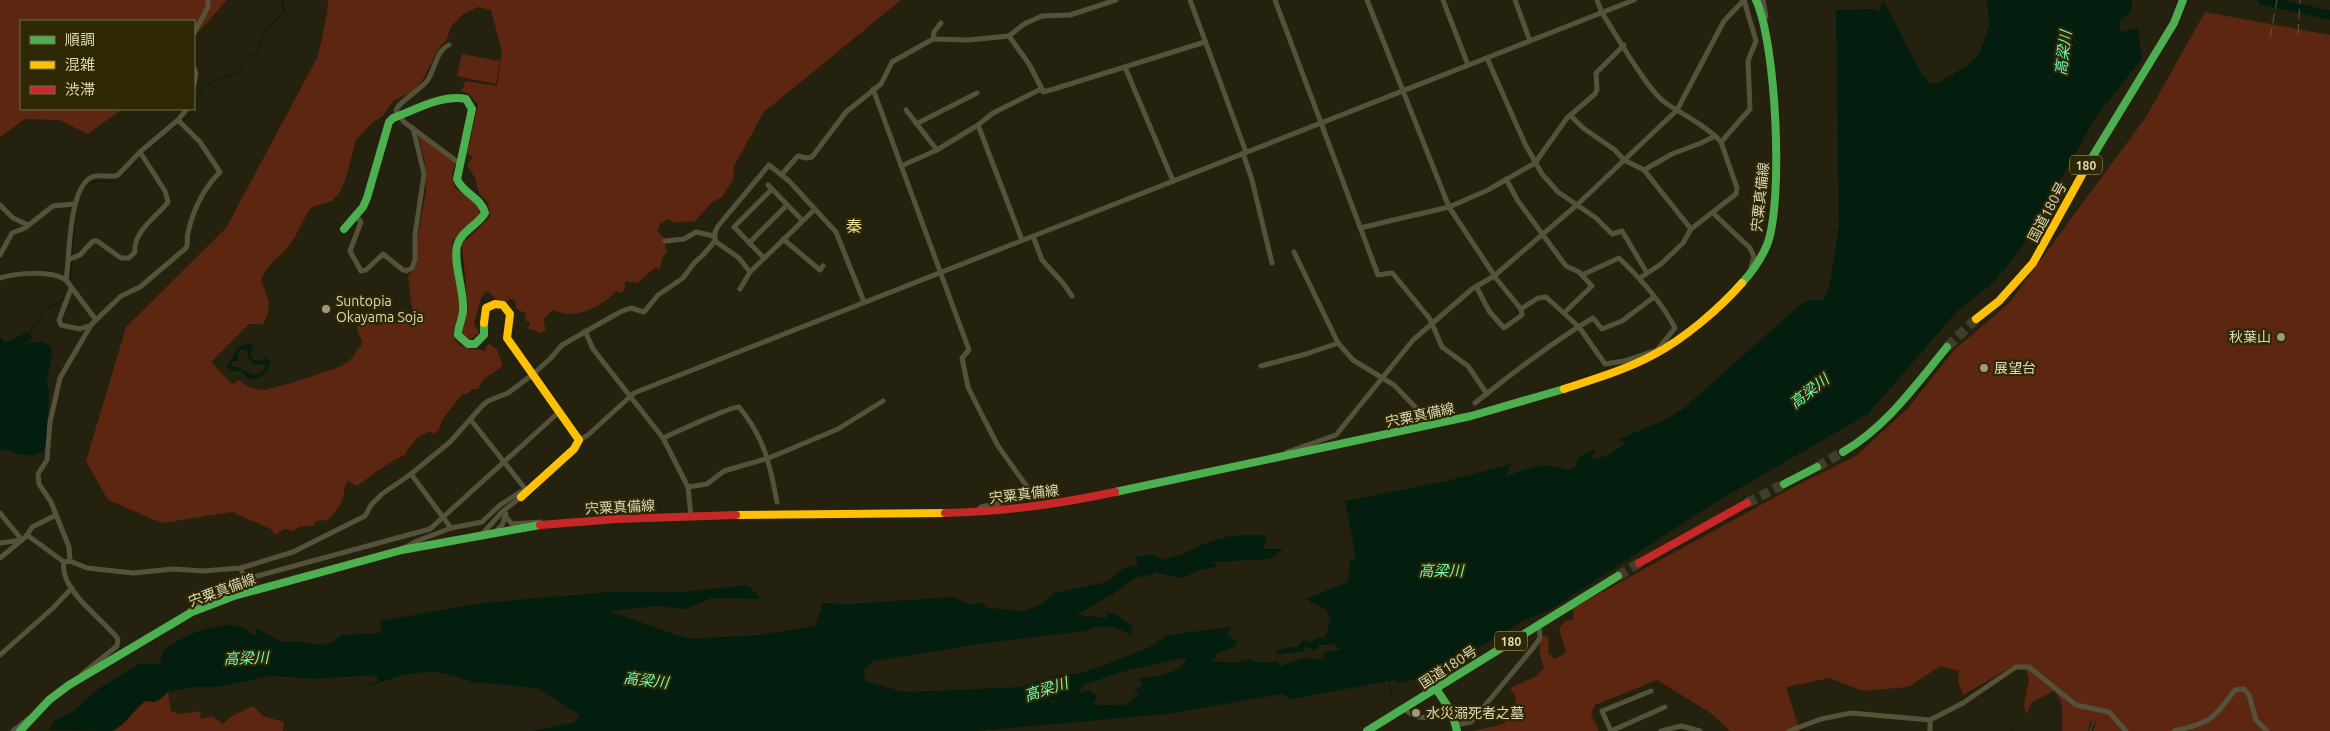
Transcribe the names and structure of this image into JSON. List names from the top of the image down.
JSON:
{
  "streets": {
    "main road": ["180", "宍粟真備線", "国道180号"]
  },
  "districts": ["秦"],
  "water": ["高梁川"],
  "places": [
    "Suntopia Okayama Soja",
    "秋葉山",
    "展望台",
    "水災溺死者之墓"
  ],
  "legend": ["順調", "混雑", "渋滞"]
}
